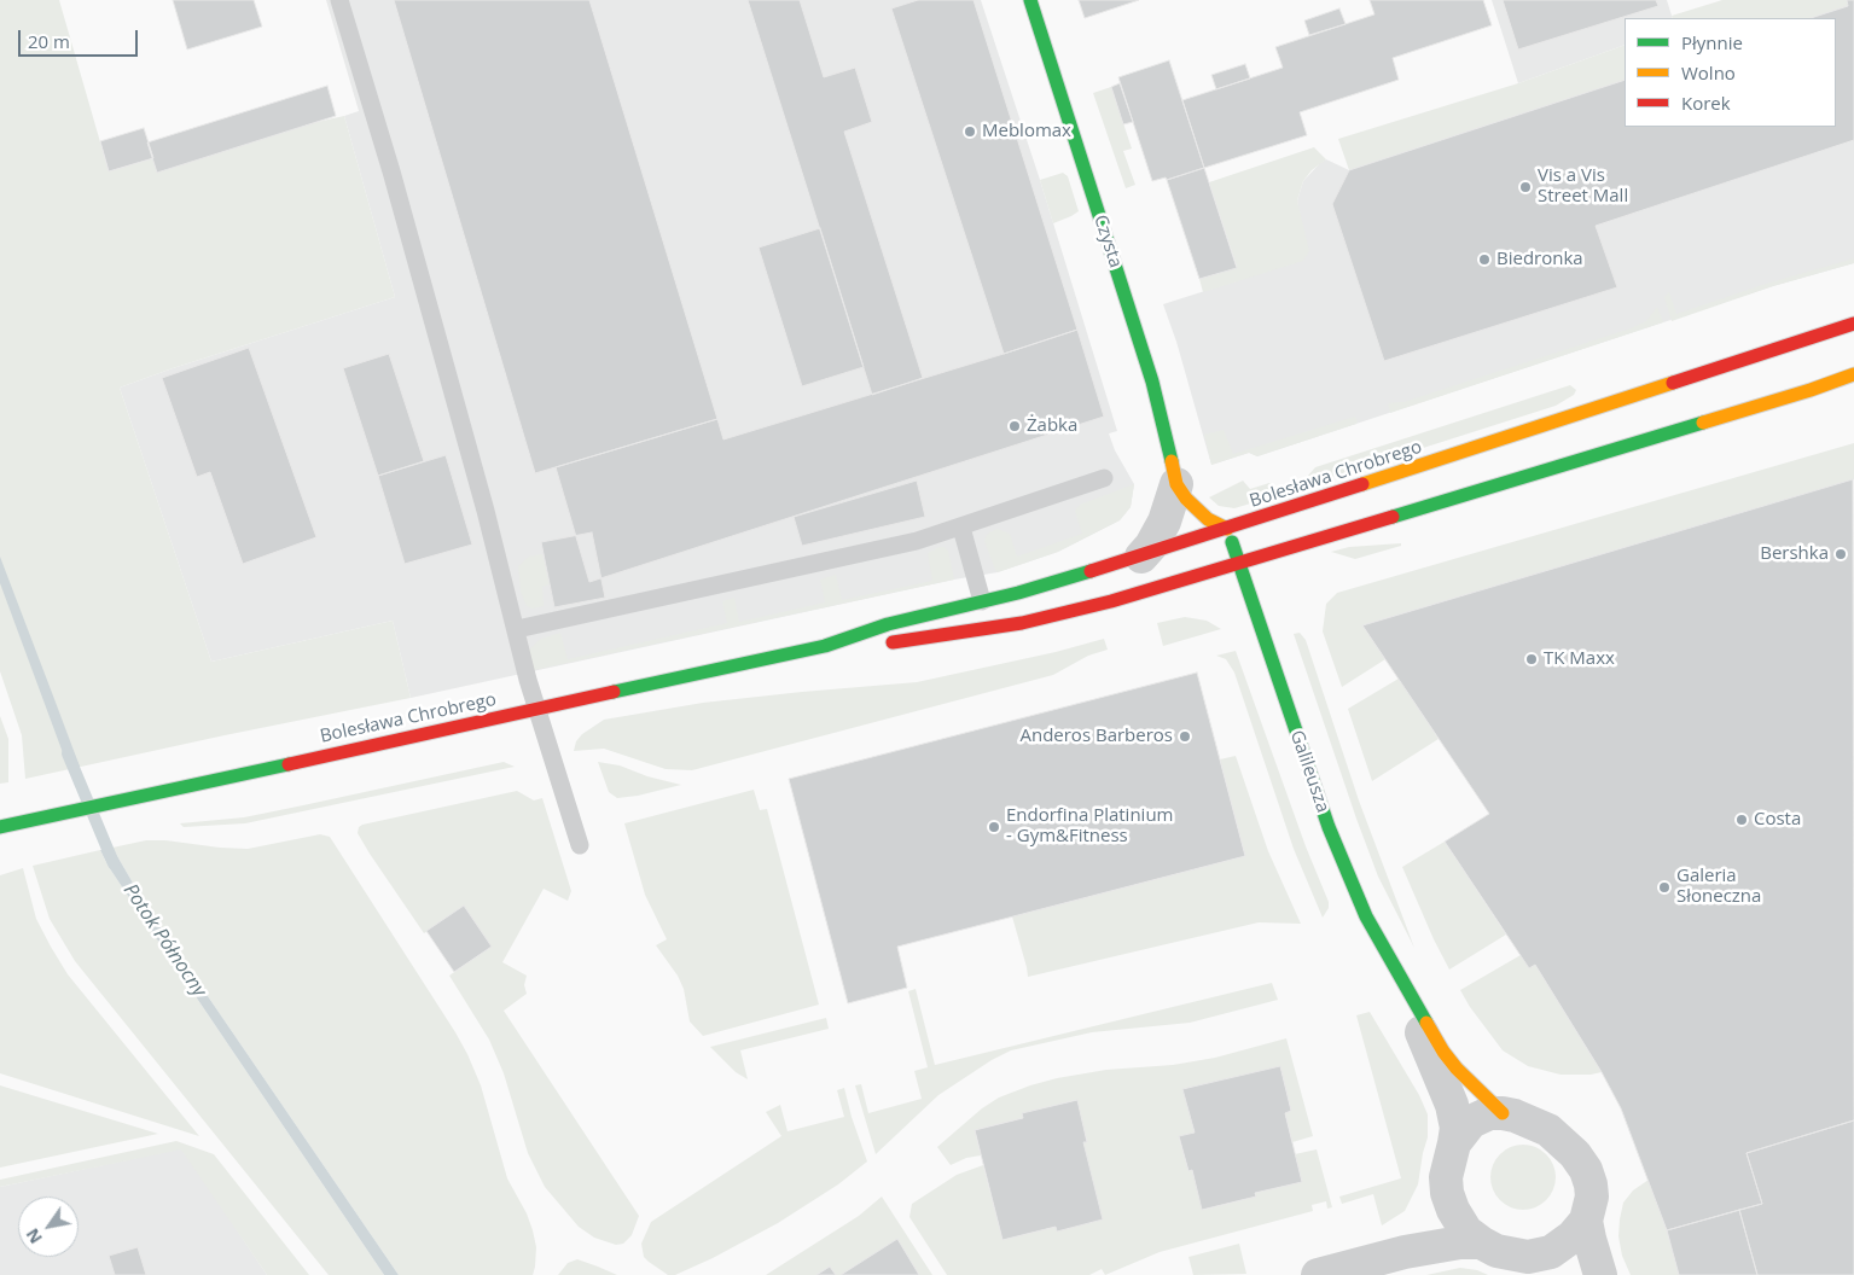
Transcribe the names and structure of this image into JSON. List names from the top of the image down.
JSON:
{
  "streets": {
    "street": ["Czysta", "Bolesława Chrobrego", "Galileusza"]
  },
  "crossings": [
    ["Czysta", "Bolesława Chrobrego"],
    ["Czysta", "Galileusza"],
    ["Bolesława Chrobrego", "Galileusza"]
  ],
  "water": ["Potok Północny"],
  "places": [
    "Meblomax",
    "Vis a Vis Street Mall",
    "Biedronka",
    "Żabka",
    "Bershka",
    "TK Maxx",
    "Anderos Barberos",
    "Costa",
    "Endorfina Platinium - Gym&Fitness",
    "Galeria Słoneczna"
  ],
  "legend": ["Płynnie", "Wolno", "Korek"],
  "scale_bar": "20 m",
  "north": "bottom left"
}
